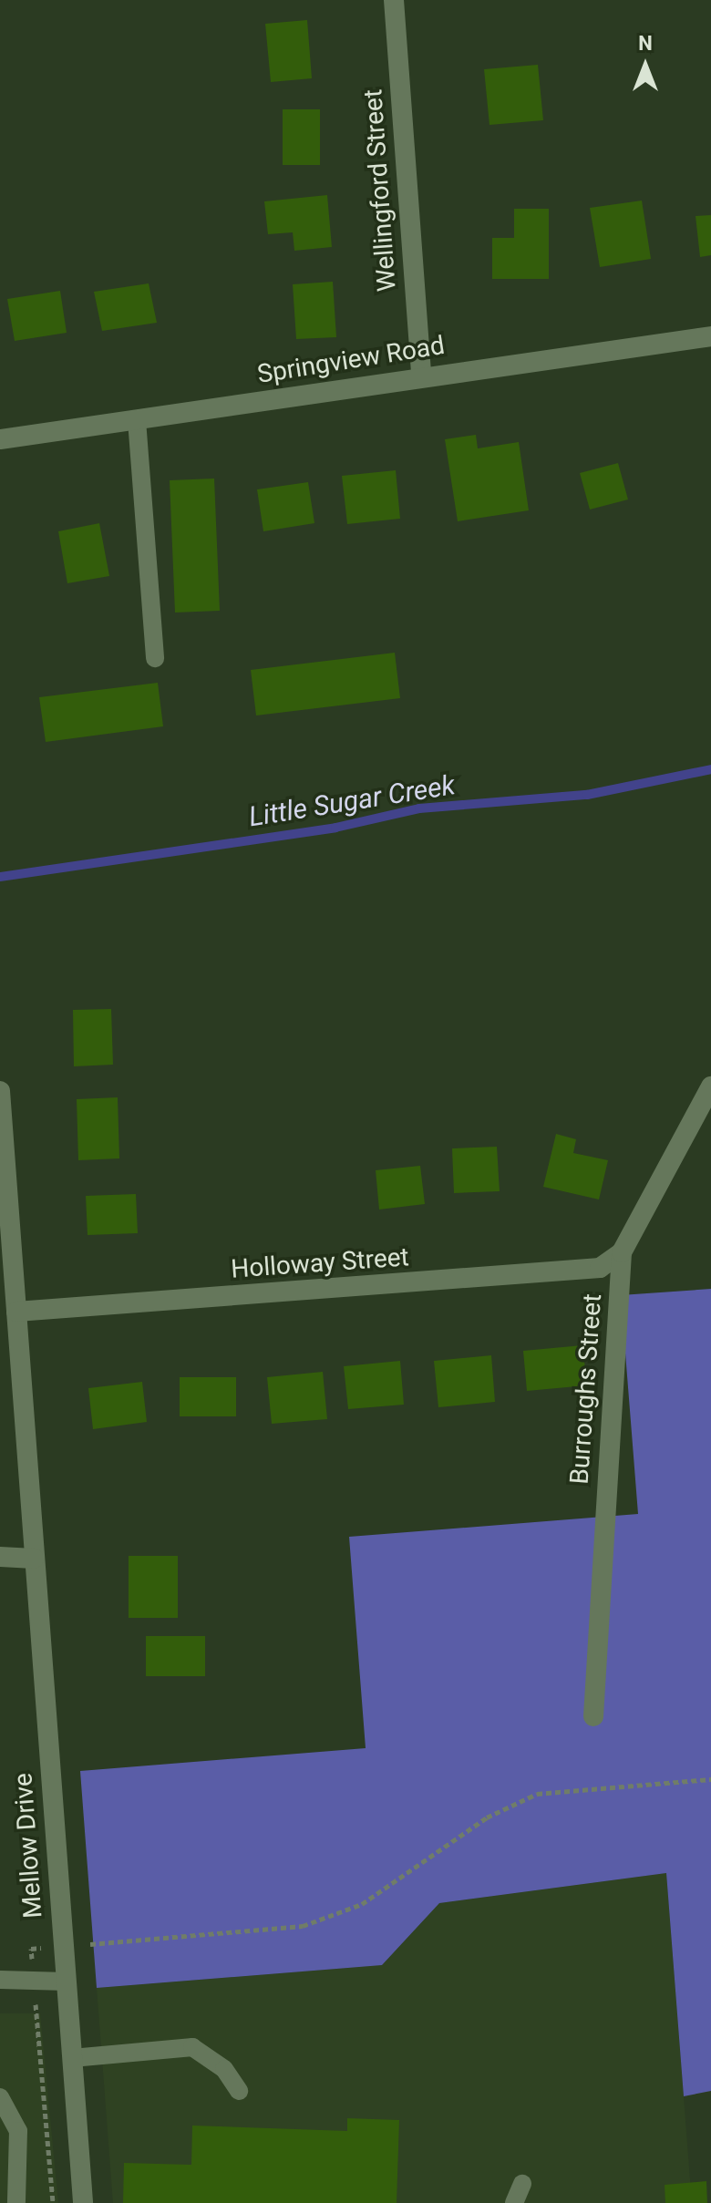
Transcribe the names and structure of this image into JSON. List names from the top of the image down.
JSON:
{
  "streets": {
    "street": [
      "Wellingford Street",
      "Springview Road",
      "Holloway Street",
      "Burroughs Street",
      "Mellow Drive"
    ]
  },
  "crossings": [
    ["Wellingford Street", "Springview Road"],
    ["Holloway Street", "Burroughs Street"],
    ["Holloway Street", "Mellow Drive"]
  ],
  "water": ["Little Sugar Creek"],
  "north": "top"
}
